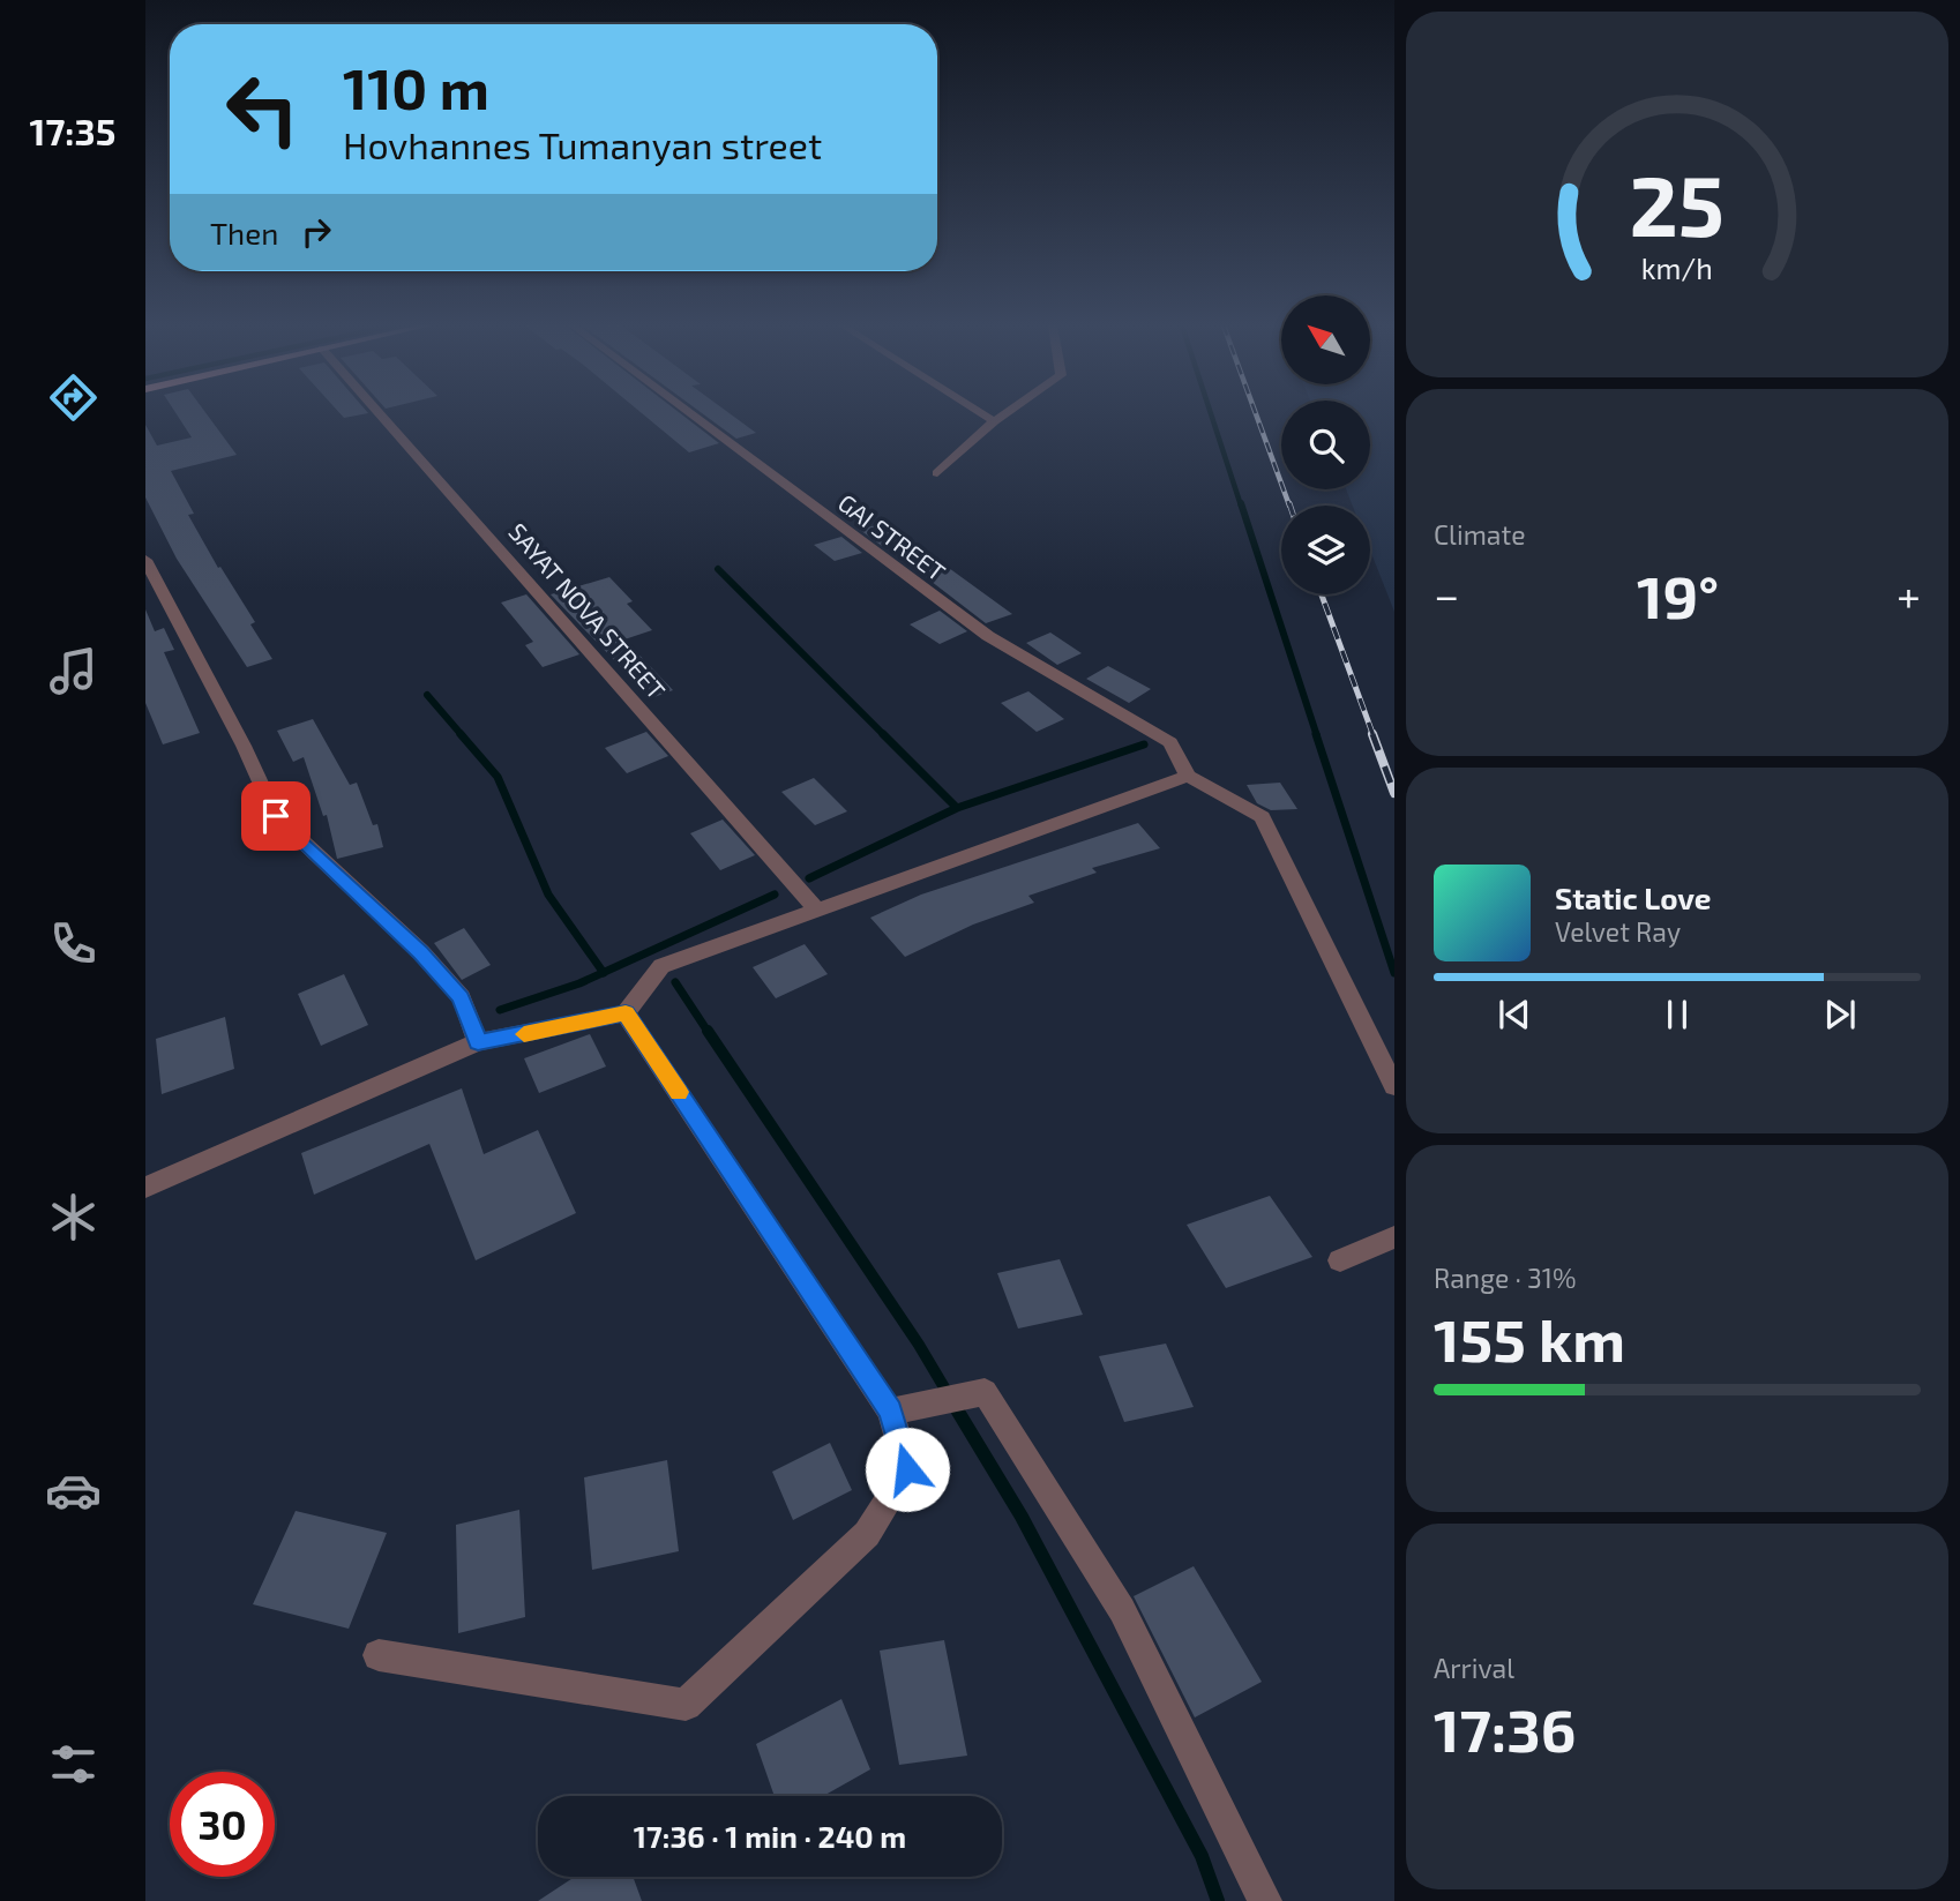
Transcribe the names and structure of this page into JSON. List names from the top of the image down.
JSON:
{
  "streets": {
    "street": ["GAI STREET", "SAYAT NOVA STREET"]
  },
  "north": "top left",
  "page": {
    "tabs": "17:35",
    "turn": ["110 m", "Hovhannes Tumanyan street"],
    "then": "Then",
    "tile": [
      "Climate",
      ["Range · 31%", "155 km"],
      ["Arrival", "17:36"]
    ],
    "heat": ["−", "19°", "+"],
    "song": ["Static Love", "Velvet Ray"],
    "limit": "30",
    "trip": "17:36 · 1 min · 240 m",
    "gauge": ["25", "km/h"]
  }
}
